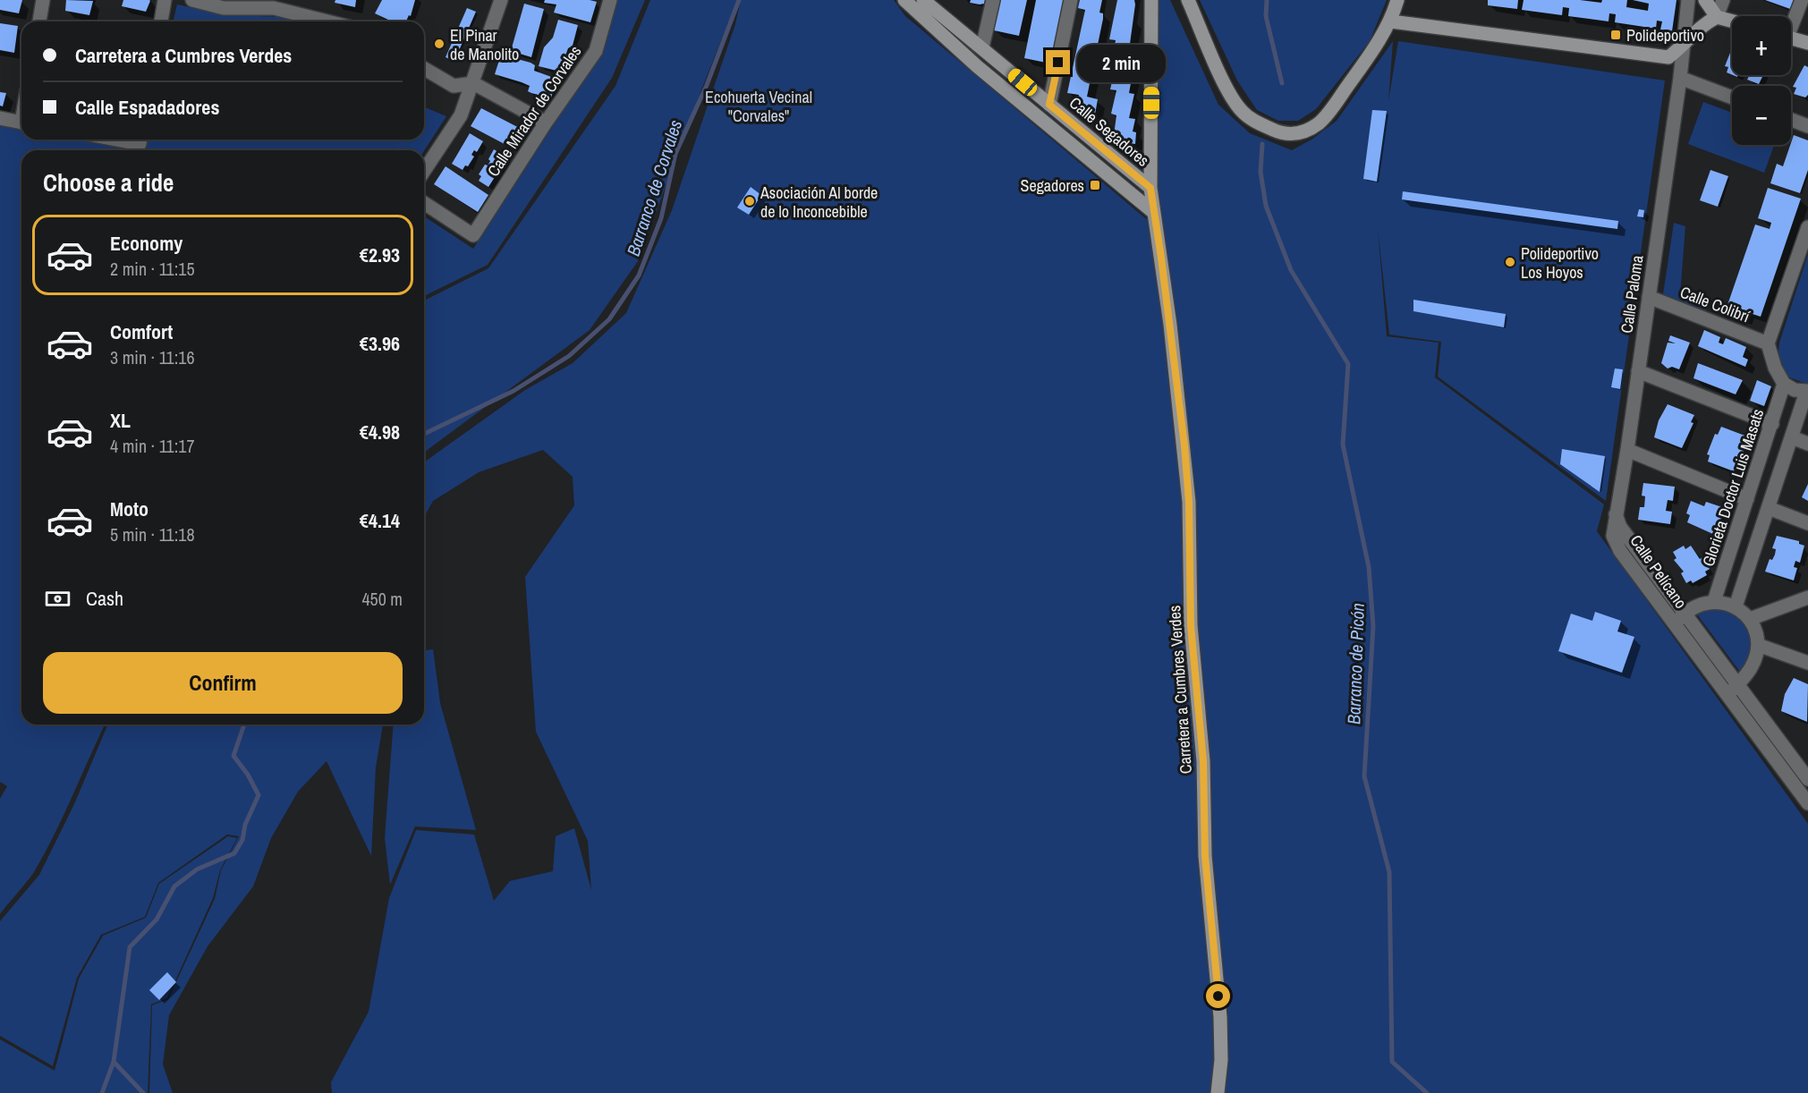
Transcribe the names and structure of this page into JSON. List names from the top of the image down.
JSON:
{
  "streets": {
    "street": [
      "Calle Mirador de Corvales",
      "Calle Segadores",
      "Calle Paloma",
      "Calle Colibrí",
      "Glorieta Doctor Luis Masats",
      "Calle Pelícano",
      "Carretera a Cumbres Verdes"
    ]
  },
  "crossings": [
    ["Calle Segadores", "Carretera a Cumbres Verdes"],
    ["Calle Paloma", "Calle Colibrí"],
    ["Calle Paloma", "Calle Pelícano"]
  ],
  "water": ["Barranco de Corvales", "Barranco de Picón"],
  "parks": ["Ecohuerta Vecinal \"Corvales\""],
  "places": {
    "transit": ["Polideportivo", "Segadores"],
    "other": ["El Pinar de Manolito", "Asociación Al borde de lo Inconcebible", "Polideportivo Los Hoyos"]
  },
  "page": {
    "map_buttons": ["+", "−"],
    "banner": ["Carretera a Cumbres Verdes", "Calle Espadadores"],
    "bubble": "2 min",
    "heading": "Choose a ride",
    "list": [
      {
        "name": "Economy",
        "note": "2 min · 11:15",
        "value": "€2.93"
      },
      {
        "name": "Comfort",
        "note": "3 min · 11:16",
        "value": "€3.96"
      },
      {
        "name": "XL",
        "note": "4 min · 11:17",
        "value": "€4.98"
      },
      {
        "name": "Moto",
        "note": "5 min · 11:18",
        "value": "€4.14"
      }
    ],
    "pay": ["Cash", "450 m"],
    "buttons": "Confirm"
  }
}
